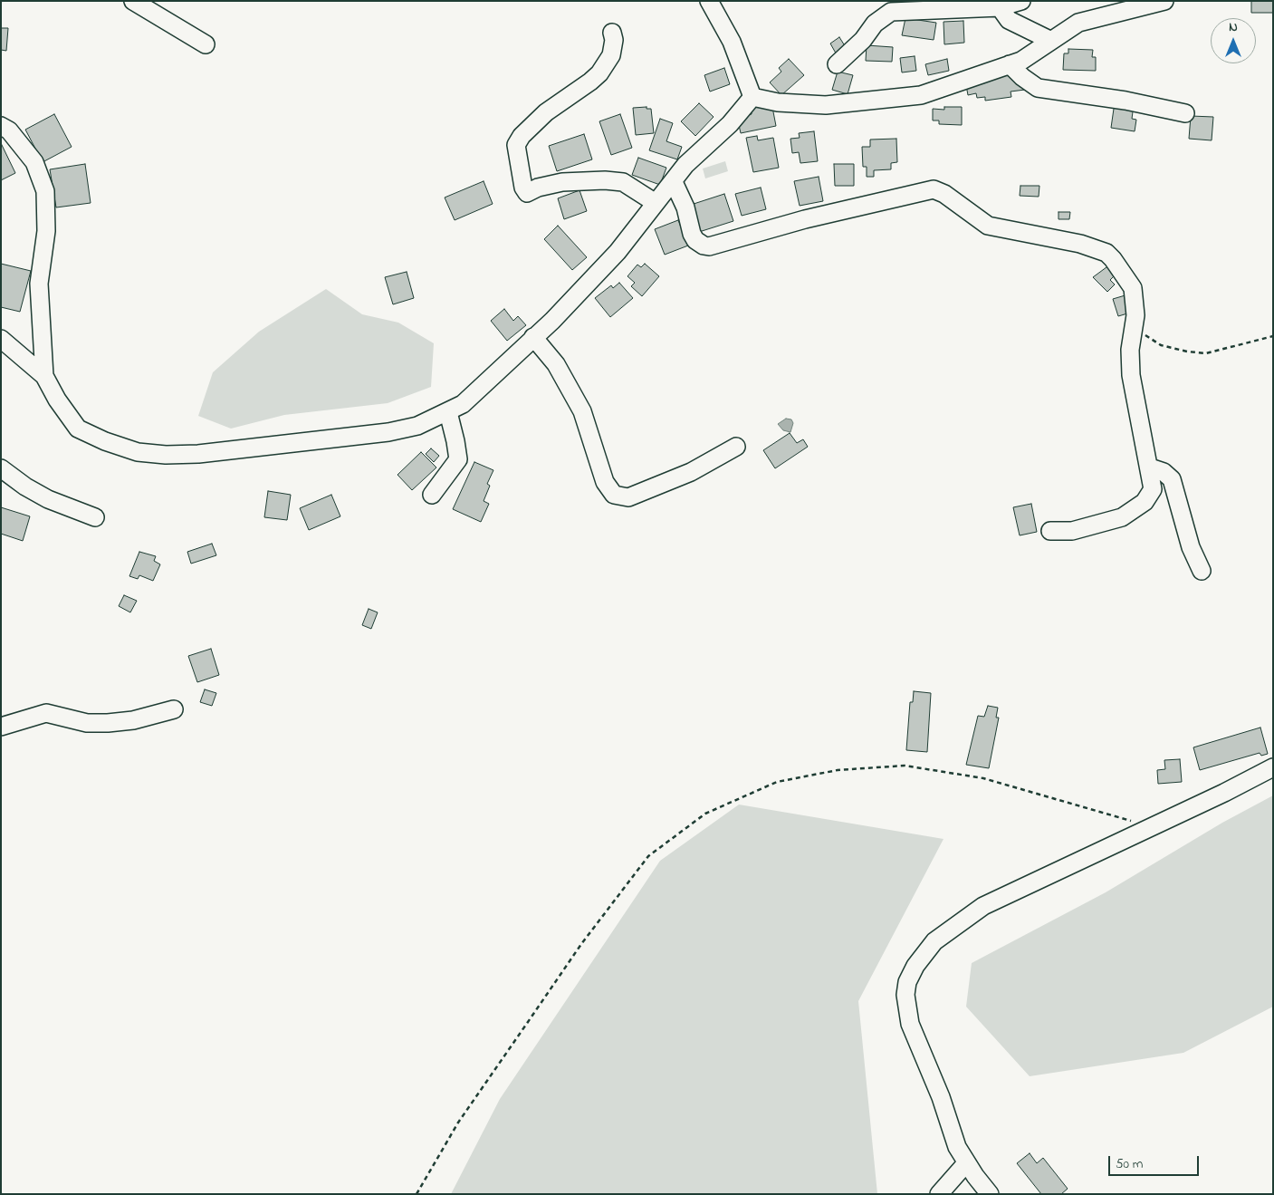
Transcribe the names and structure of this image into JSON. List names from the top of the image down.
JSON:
{
  "scale_bar": "50 m",
  "north": "top"
}
